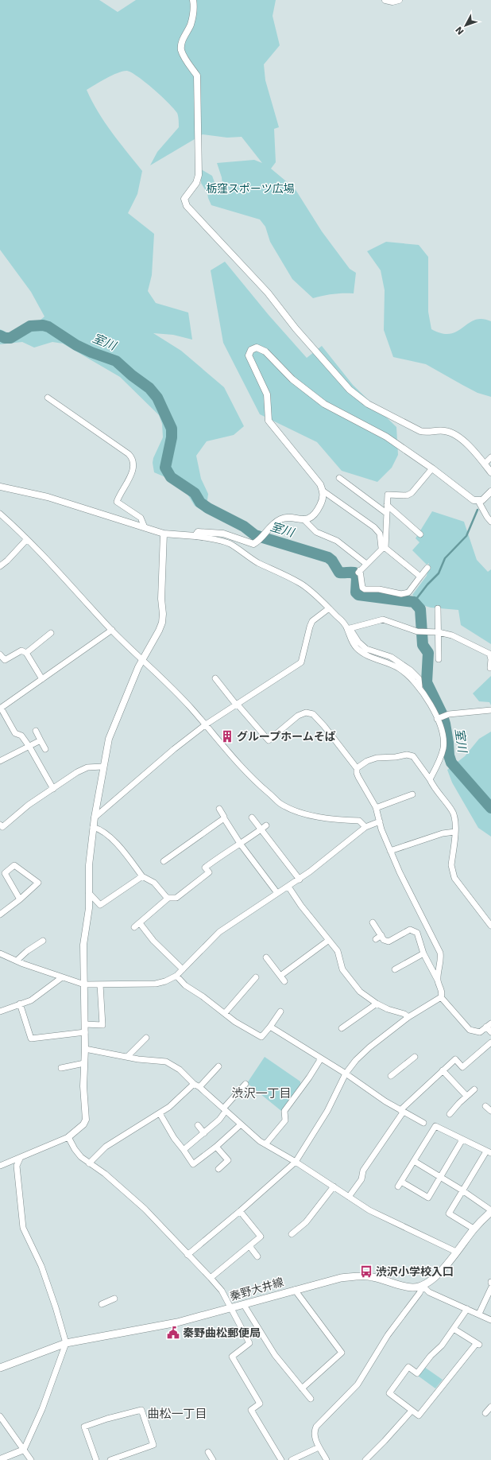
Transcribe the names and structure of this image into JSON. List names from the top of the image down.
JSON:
{
  "streets": {
    "main road": ["秦野大井線"]
  },
  "districts": ["渋沢一丁目", "曲松一丁目"],
  "water": ["室川"],
  "parks": ["栃窪スポーツ広場"],
  "places": {
    "building": ["グループホームそば"],
    "bus stop": ["渋沢小学校入口"],
    "public building": ["秦野曲松郵便局"]
  },
  "north": "bottom left"
}
